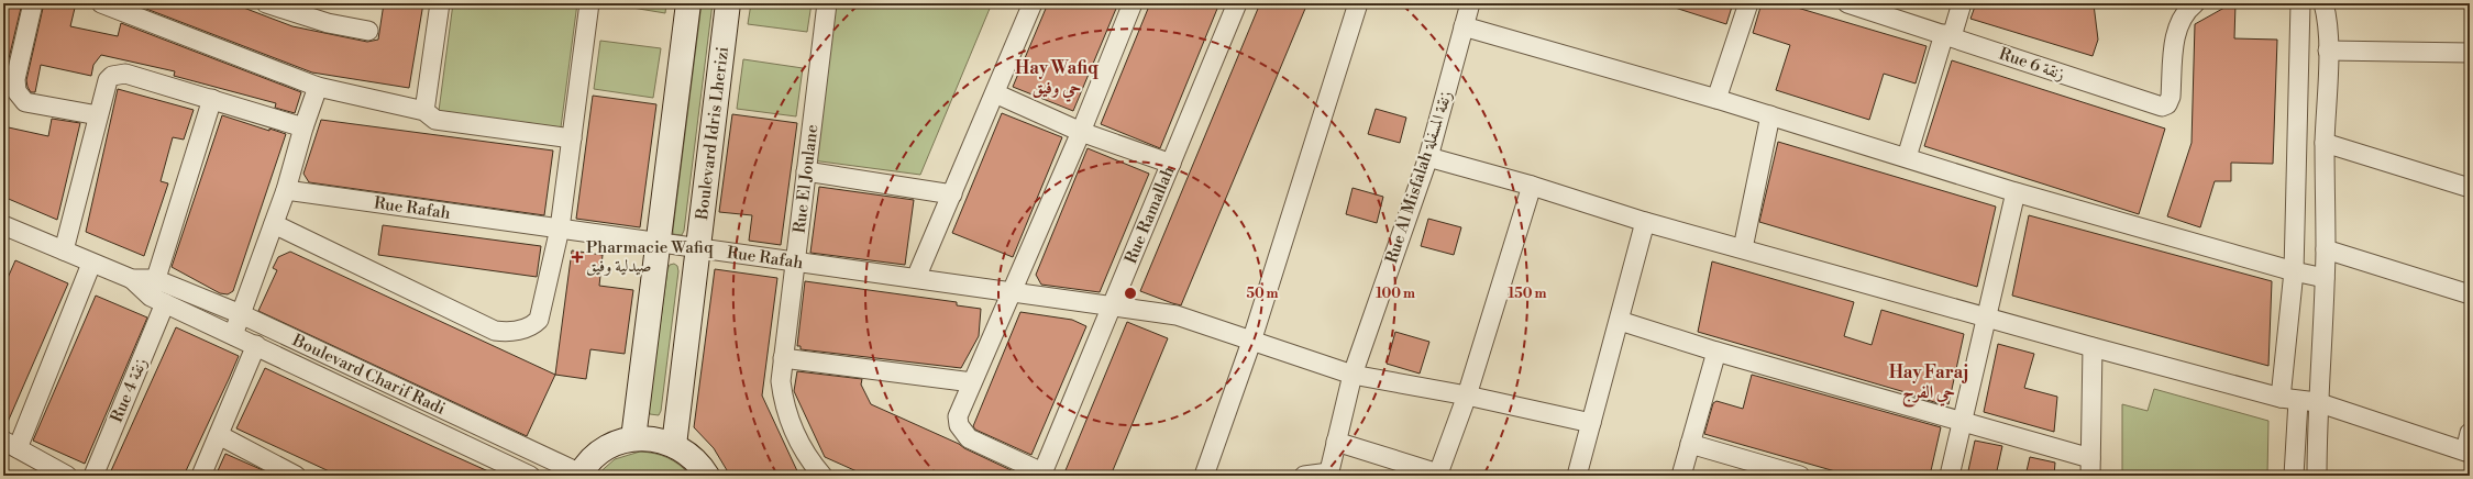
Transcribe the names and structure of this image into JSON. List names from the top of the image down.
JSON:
{
  "streets": {
    "main road": ["Boulevard Idris Lherizi"],
    "street": [
      "Rue 6 زنقة",
      "Rue Al Misfalah زنقة المسفلة",
      "Rue El Joulane",
      "Rue Rafah",
      "Rue Ramallah",
      "Boulevard Charif Radi",
      "Rue 4 زنقة"
    ]
  },
  "crossings": [
    ["Boulevard Idris Lherizi", "Rue Rafah"],
    ["Rue Al Misfalah زنقة المسفلة", "Rue Rafah"],
    ["Rue El Joulane", "Rue Rafah"],
    ["Rue Rafah", "Rue Ramallah"],
    ["Boulevard Charif Radi", "Rue 4 زنقة"]
  ],
  "districts": ["Hay Wafiq حي وفيق", "Hay Faraj حي الفرج"],
  "places": {
    "health": ["Pharmacie Wafiq صيدلية وفيق"]
  },
  "rings": ["50 m", "100 m", "150 m"]
}
